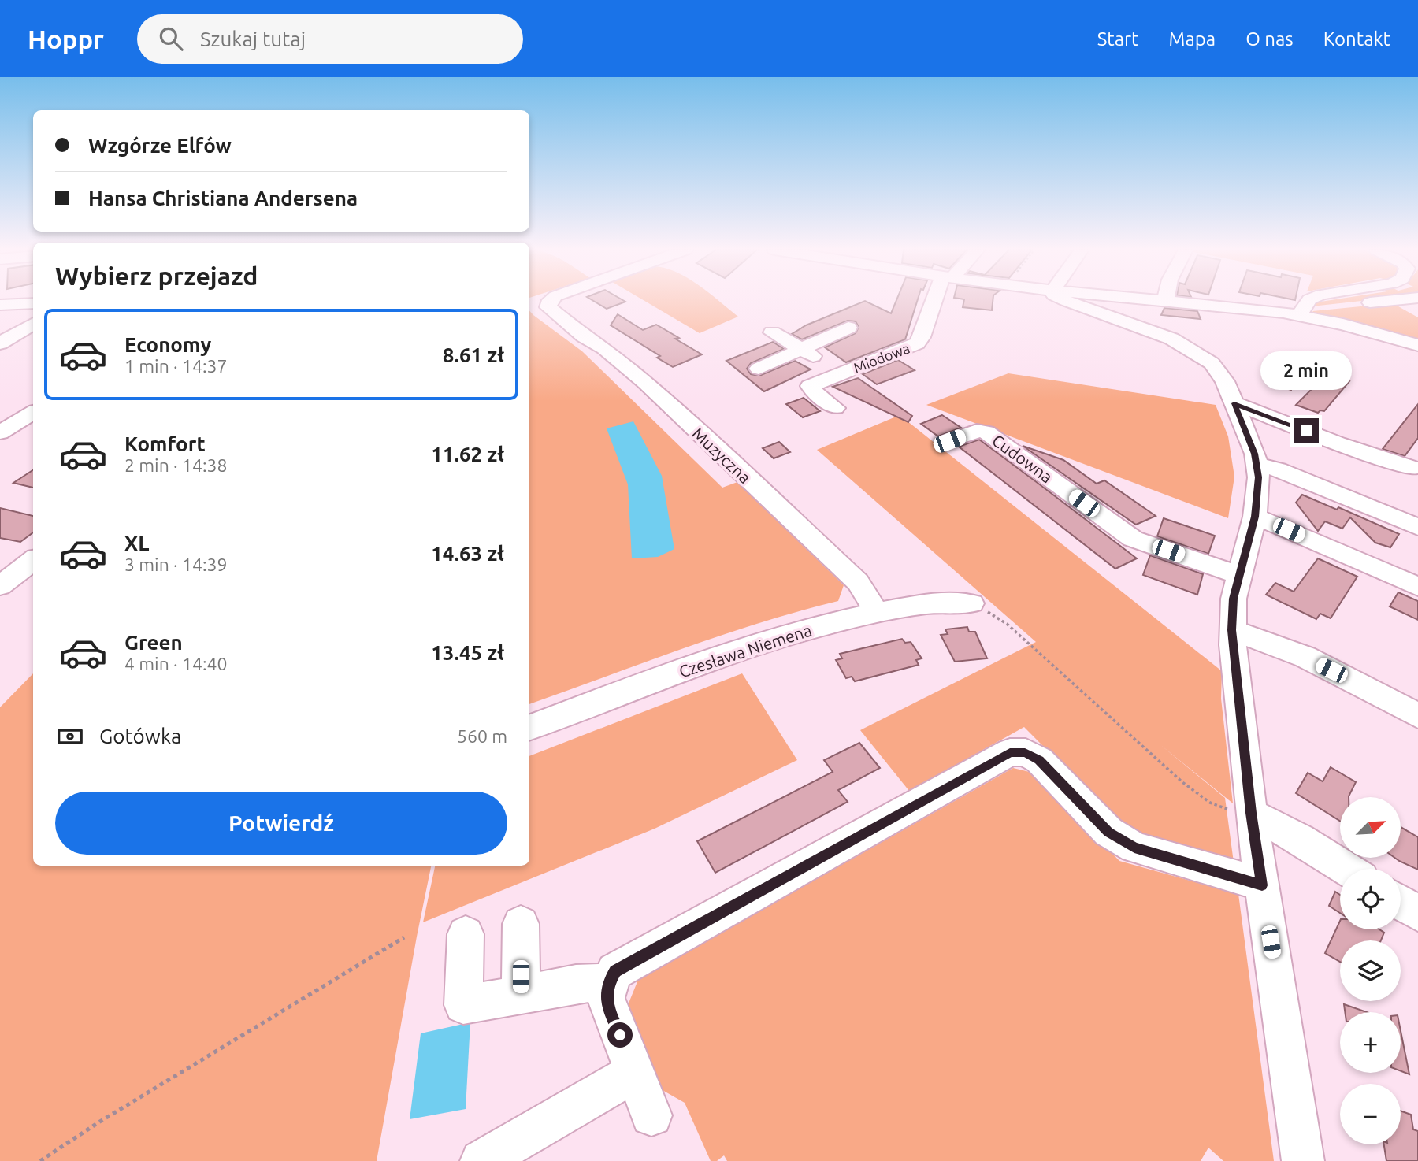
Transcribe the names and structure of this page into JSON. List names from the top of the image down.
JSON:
{
  "streets": {
    "street": [
      "Miodowa",
      "Muzyczna",
      "Cudowna",
      "Czesława Niemena"
    ]
  },
  "crossings": [
    ["Muzyczna", "Czesława Niemena"]
  ],
  "north": "top right",
  "page": {
    "header": "Hoppr",
    "search": "Szukaj tutaj",
    "nav": [
      "Start",
      "Mapa",
      "O nas",
      "Kontakt"
    ],
    "banner": ["Wzgórze Elfów", "Hansa Christiana Andersena"],
    "heading": "Wybierz przejazd",
    "list": [
      {
        "name": "Economy",
        "note": "1 min · 14:37",
        "value": "8.61 zł"
      },
      {
        "name": "Komfort",
        "note": "2 min · 14:38",
        "value": "11.62 zł"
      },
      {
        "name": "XL",
        "note": "3 min · 14:39",
        "value": "14.63 zł"
      },
      {
        "name": "Green",
        "note": "4 min · 14:40",
        "value": "13.45 zł"
      }
    ],
    "bubble": "2 min",
    "pay": ["Gotówka", "560 m"],
    "buttons": "Potwierdź",
    "map_buttons": ["+", "−"]
  }
}
